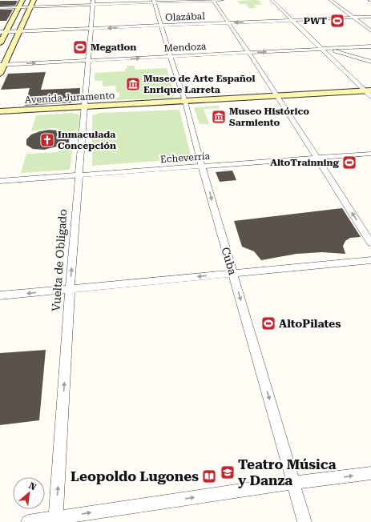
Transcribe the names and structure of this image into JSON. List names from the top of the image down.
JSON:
{
  "streets": {
    "main road": ["Avenida Juramento"],
    "street": [
      "Olazábal",
      "Mendoza",
      "Echeverría",
      "Vuelta de Obligado",
      "Cuba"
    ]
  },
  "crossings": [
    ["Olazábal", "Vuelta de Obligado"],
    ["Olazábal", "Cuba"],
    ["Mendoza", "Vuelta de Obligado"],
    ["Mendoza", "Cuba"],
    ["Avenida Juramento", "Vuelta de Obligado"],
    ["Avenida Juramento", "Cuba"],
    ["Echeverría", "Vuelta de Obligado"],
    ["Echeverría", "Cuba"]
  ],
  "one_way": ["Vuelta de Obligado", "Cuba"],
  "places": {
    "sports": [
      "PWT",
      "Megatlon",
      "AltoTrainning",
      "AltoPilates"
    ],
    "museum": ["Museo de Arte Español Enrique Larreta", "Museo Histórico Sarmiento"],
    "church": ["Inmaculada Concepción"],
    "school or university": ["Teatro Música y Danza"],
    "library": ["Leopoldo Lugones"]
  },
  "north": "top right"
}
